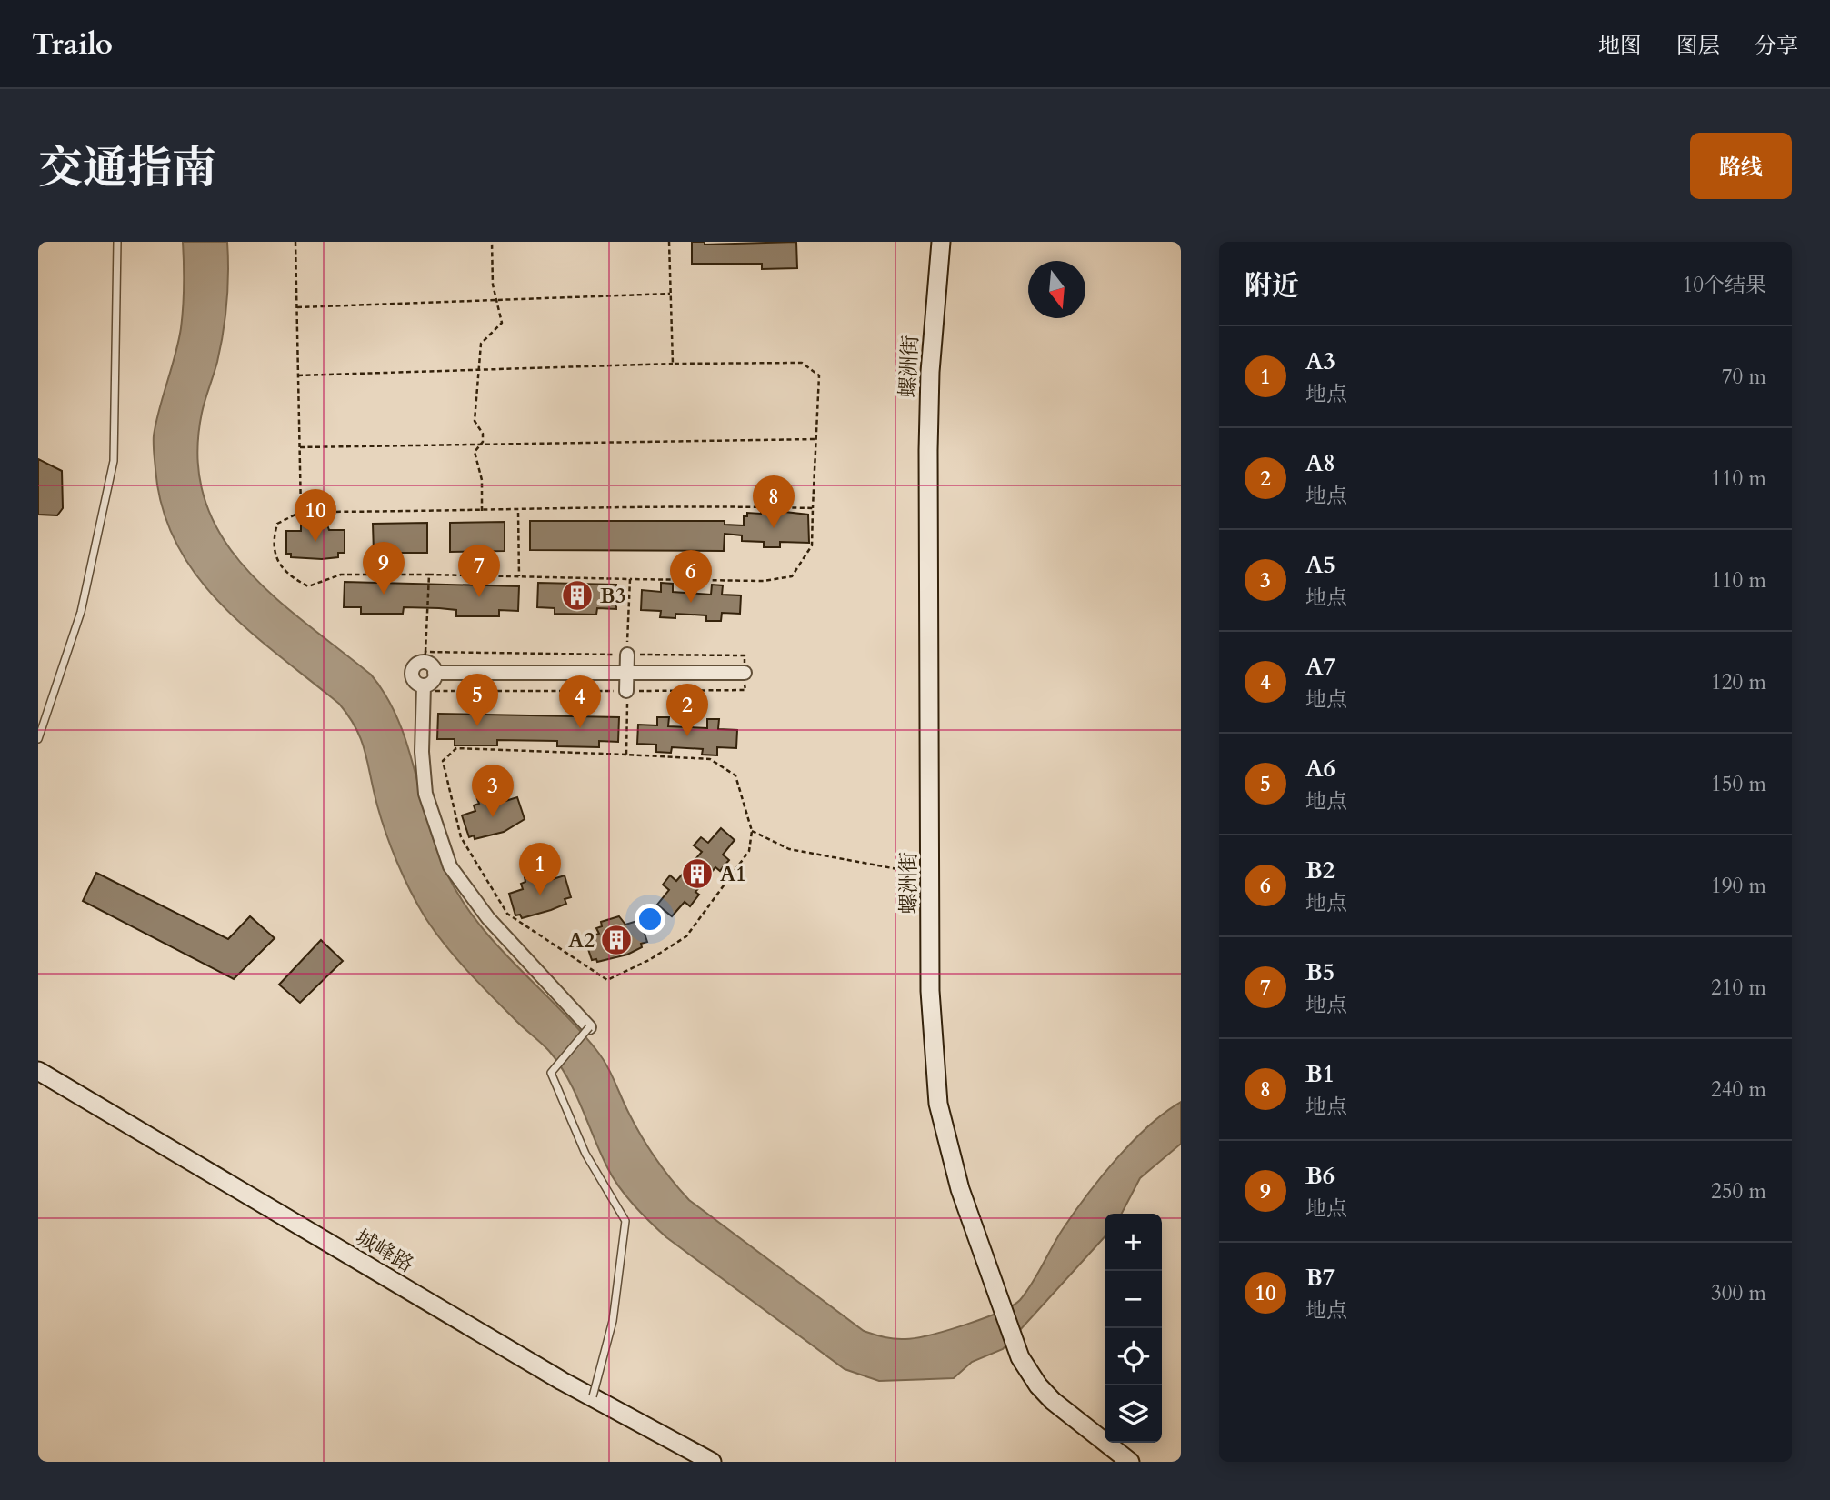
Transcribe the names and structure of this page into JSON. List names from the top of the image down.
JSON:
{
  "streets": {
    "street": ["螺洲街", "城峰路"]
  },
  "places": {
    "building": ["B3", "A1", "A2"]
  },
  "north": "bottom",
  "page": {
    "header": "Trailo",
    "nav": ["地图", "图层", "分享"],
    "title": "交通指南",
    "buttons": "路线",
    "heading": ["附近", "10个结果"],
    "list": [
      {
        "mark": "1",
        "name": "A3",
        "note": "地点",
        "value": "70 m"
      },
      {
        "mark": "2",
        "name": "A8",
        "note": "地点",
        "value": "110 m"
      },
      {
        "mark": "3",
        "name": "A5",
        "note": "地点",
        "value": "110 m"
      },
      {
        "mark": "4",
        "name": "A7",
        "note": "地点",
        "value": "120 m"
      },
      {
        "mark": "5",
        "name": "A6",
        "note": "地点",
        "value": "150 m"
      },
      {
        "mark": "6",
        "name": "B2",
        "note": "地点",
        "value": "190 m"
      },
      {
        "mark": "7",
        "name": "B5",
        "note": "地点",
        "value": "210 m"
      },
      {
        "mark": "8",
        "name": "B1",
        "note": "地点",
        "value": "240 m"
      },
      {
        "mark": "9",
        "name": "B6",
        "note": "地点",
        "value": "250 m"
      },
      {
        "mark": "10",
        "name": "B7",
        "note": "地点",
        "value": "300 m"
      }
    ],
    "pins": [
      "8",
      "10",
      "9",
      "7",
      "6",
      "5",
      "4",
      "2",
      "3",
      "1"
    ],
    "map_buttons": ["+", "−"]
  }
}
